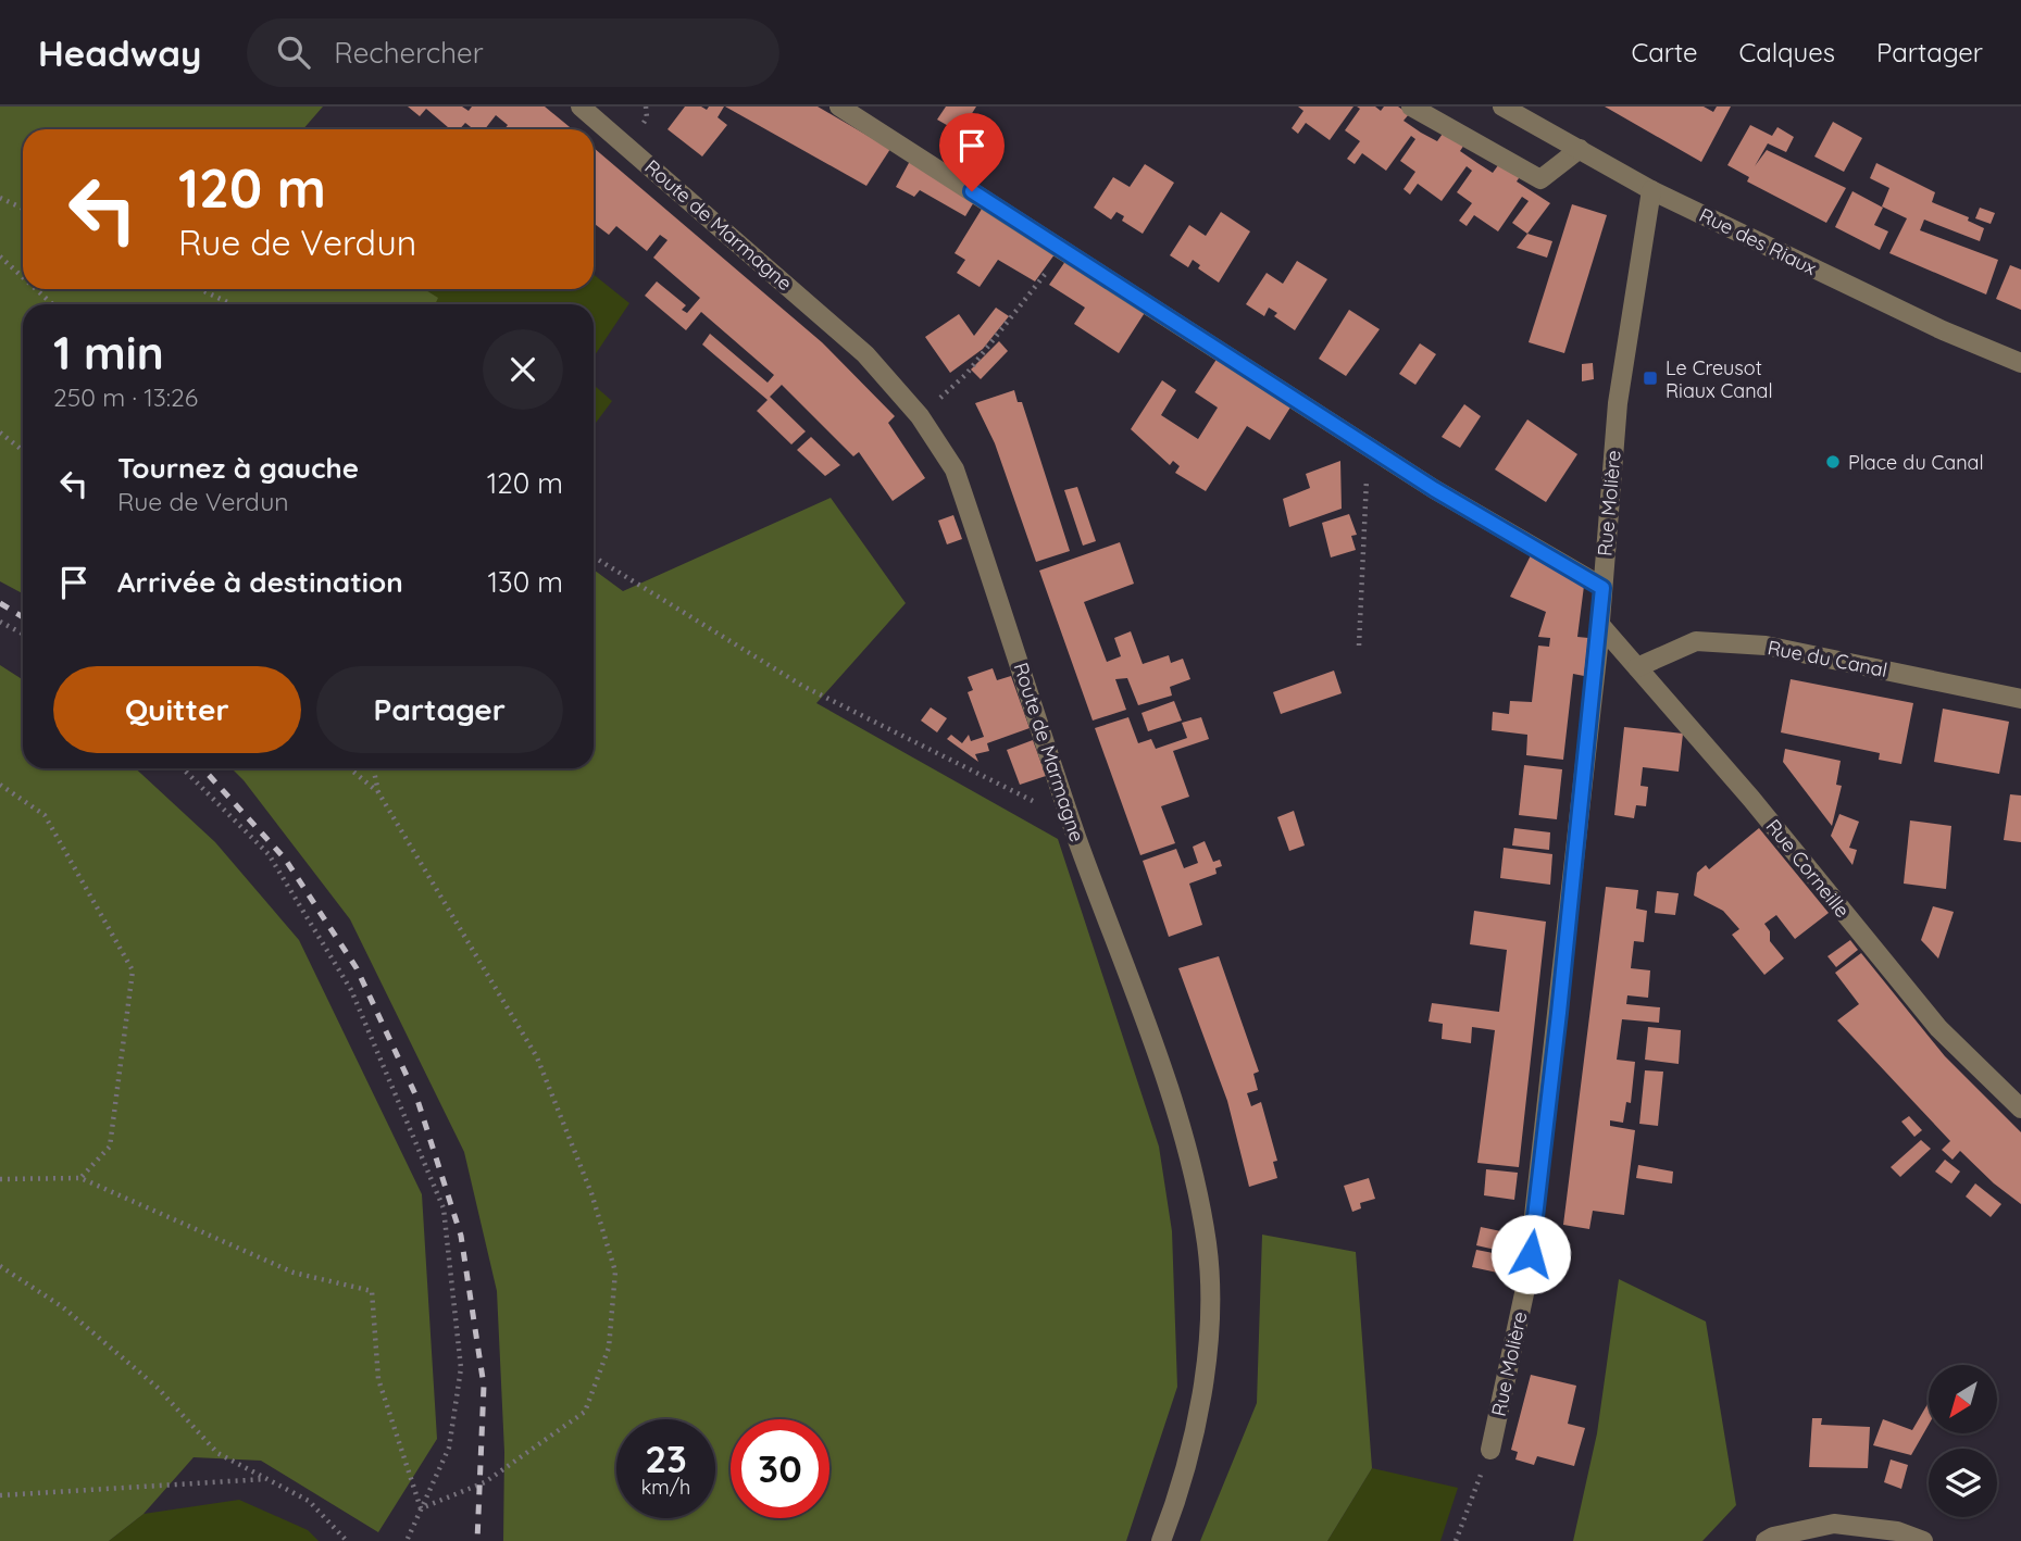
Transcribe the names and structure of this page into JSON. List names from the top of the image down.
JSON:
{
  "streets": {
    "street": [
      "Route de Marmagne",
      "Rue des Riaux",
      "Rue Molière",
      "Rue du Canal",
      "Rue Corneille"
    ]
  },
  "crossings": [
    ["Rue des Riaux", "Rue Molière"],
    ["Rue Molière", "Rue Corneille"],
    ["Rue du Canal", "Rue Corneille"]
  ],
  "places": {
    "transit": ["Le Creusot Riaux Canal"],
    "other": ["Place du Canal"]
  },
  "north": "bottom left",
  "page": {
    "header": "Headway",
    "search": "Rechercher",
    "nav": ["Carte", "Calques", "Partager"],
    "turn": ["120 m", "Rue de Verdun"],
    "heading": ["1 min", "250 m · 13:26"],
    "list": [
      {
        "name": "Tournez à gauche",
        "note": "Rue de Verdun",
        "value": "120 m"
      },
      {
        "name": "Arrivée à destination",
        "value": "130 m"
      }
    ],
    "buttons": ["Quitter", "Partager"],
    "speed": "23 km/h",
    "limit": "30"
  }
}
